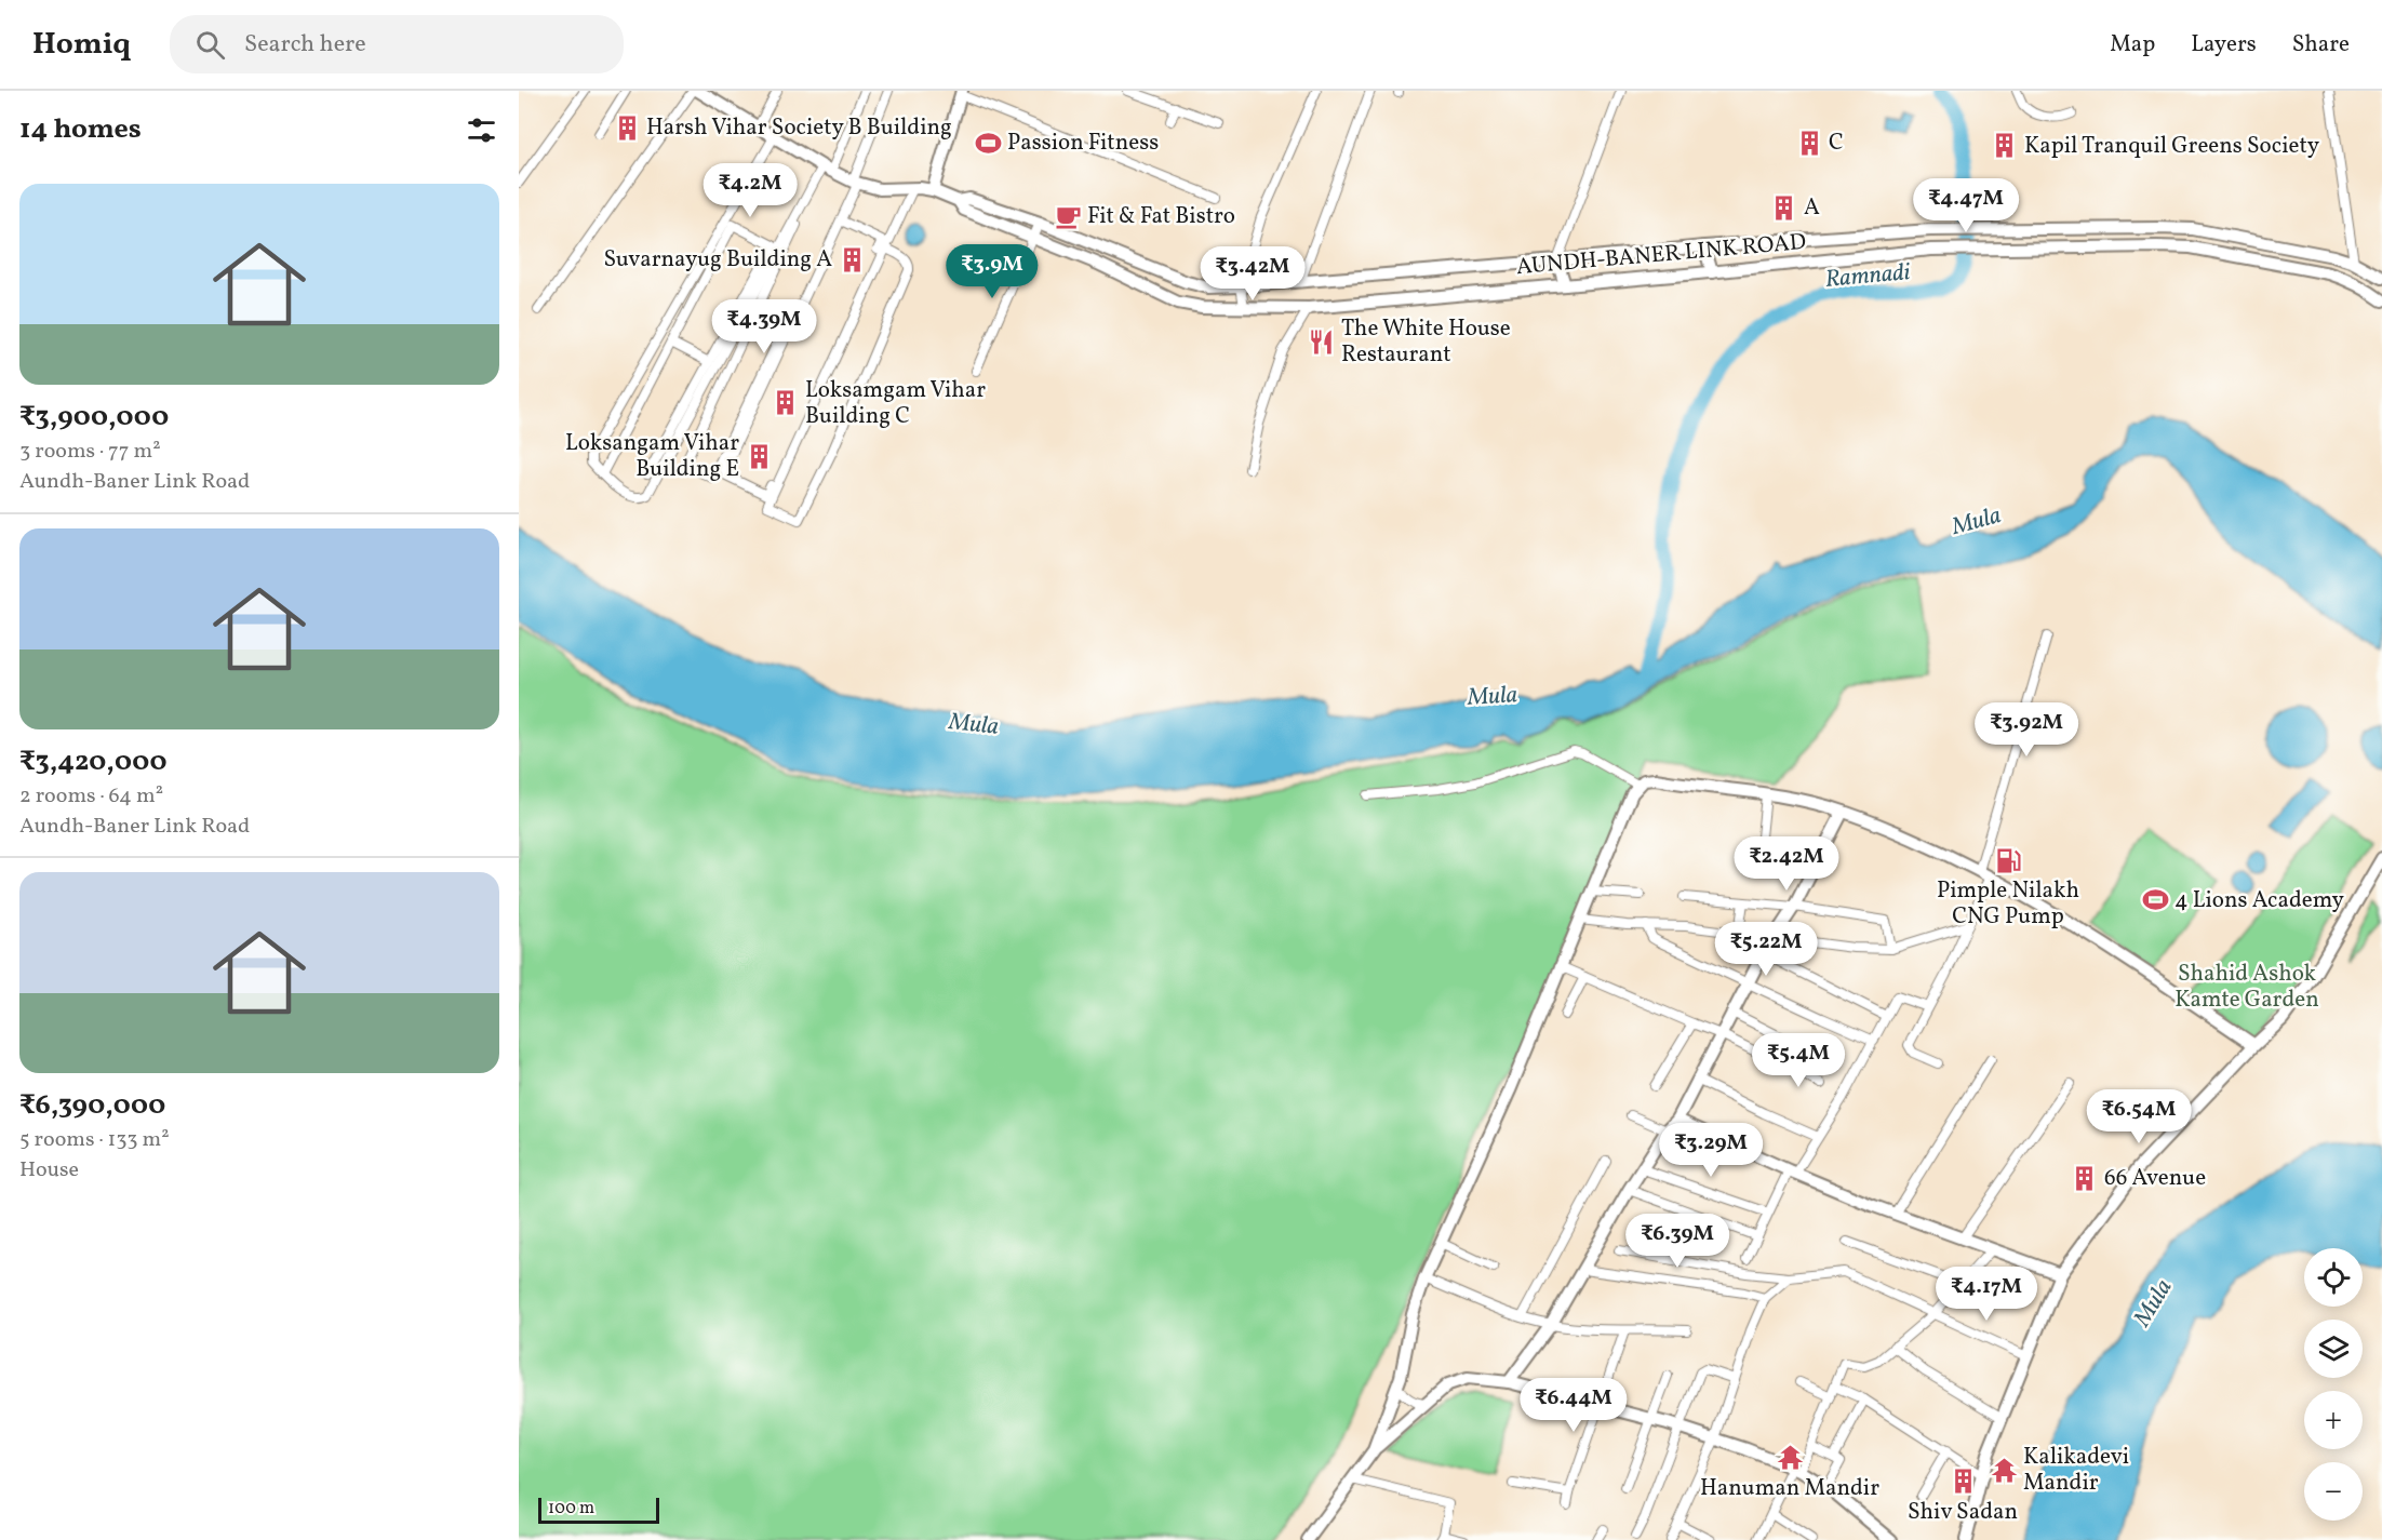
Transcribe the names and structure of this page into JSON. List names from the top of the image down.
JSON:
{
  "streets": {
    "main road": ["AUNDH-BANER LINK ROAD"]
  },
  "water": ["Ramnadi", "Mula"],
  "parks": ["Shahid Ashok Kamte Garden"],
  "places": {
    "building": [
      "Harsh Vihar Society B Building",
      "C",
      "Kapil Tranquil Greens Society",
      "A",
      "Suvarnayug Building A",
      "Loksamgam Vihar Building C",
      "Loksangam Vihar Building E",
      "66 Avenue",
      "Shiv Sadan"
    ],
    "sports": ["Passion Fitness", "4 Lions Academy"],
    "cafe": ["Fit & Fat Bistro"],
    "restaurant": ["The White House Restaurant"],
    "fuel station": ["Pimple Nilakh CNG Pump"],
    "temple": ["Hanuman Mandir", "Kalikadevi Mandir"]
  },
  "scale_bar": "100 m",
  "page": {
    "header": "Homiq",
    "search": "Search here",
    "nav": ["Map", "Layers", "Share"],
    "heading": "14 homes",
    "price": [
      "₹4.2M",
      "₹4.47M",
      "₹3.9M",
      "₹3.42M",
      "₹4.39M",
      "₹3.92M",
      "₹2.42M",
      "₹5.22M",
      "₹5.4M",
      "₹6.54M",
      "₹3.29M",
      "₹6.39M",
      "₹4.17M",
      "₹6.44M"
    ],
    "list": [
      {
        "name": "₹3,900,000",
        "note": "3 rooms · 77 m² · Aundh-Baner Link Road"
      },
      {
        "name": "₹3,420,000",
        "note": "2 rooms · 64 m² · Aundh-Baner Link Road"
      },
      {
        "name": "₹6,390,000",
        "note": "5 rooms · 133 m² · House"
      }
    ],
    "map_buttons": ["+", "−"],
    "scale": "100 m"
  }
}
